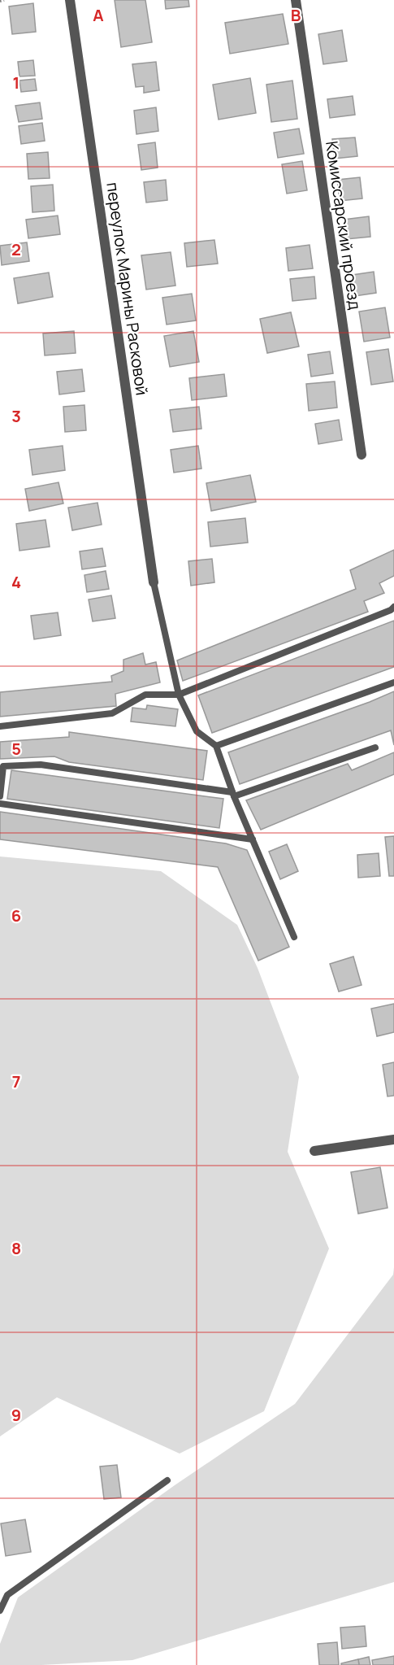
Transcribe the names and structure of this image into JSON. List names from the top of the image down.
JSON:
{
  "streets": {
    "street": ["Комиссарский проезд", "переулок Марины Расковой"]
  },
  "grid": {
    "columns": ["A", "B"],
    "rows": [
      "1",
      "2",
      "3",
      "4",
      "5",
      "6",
      "7",
      "8",
      "9"
    ]
  }
}
